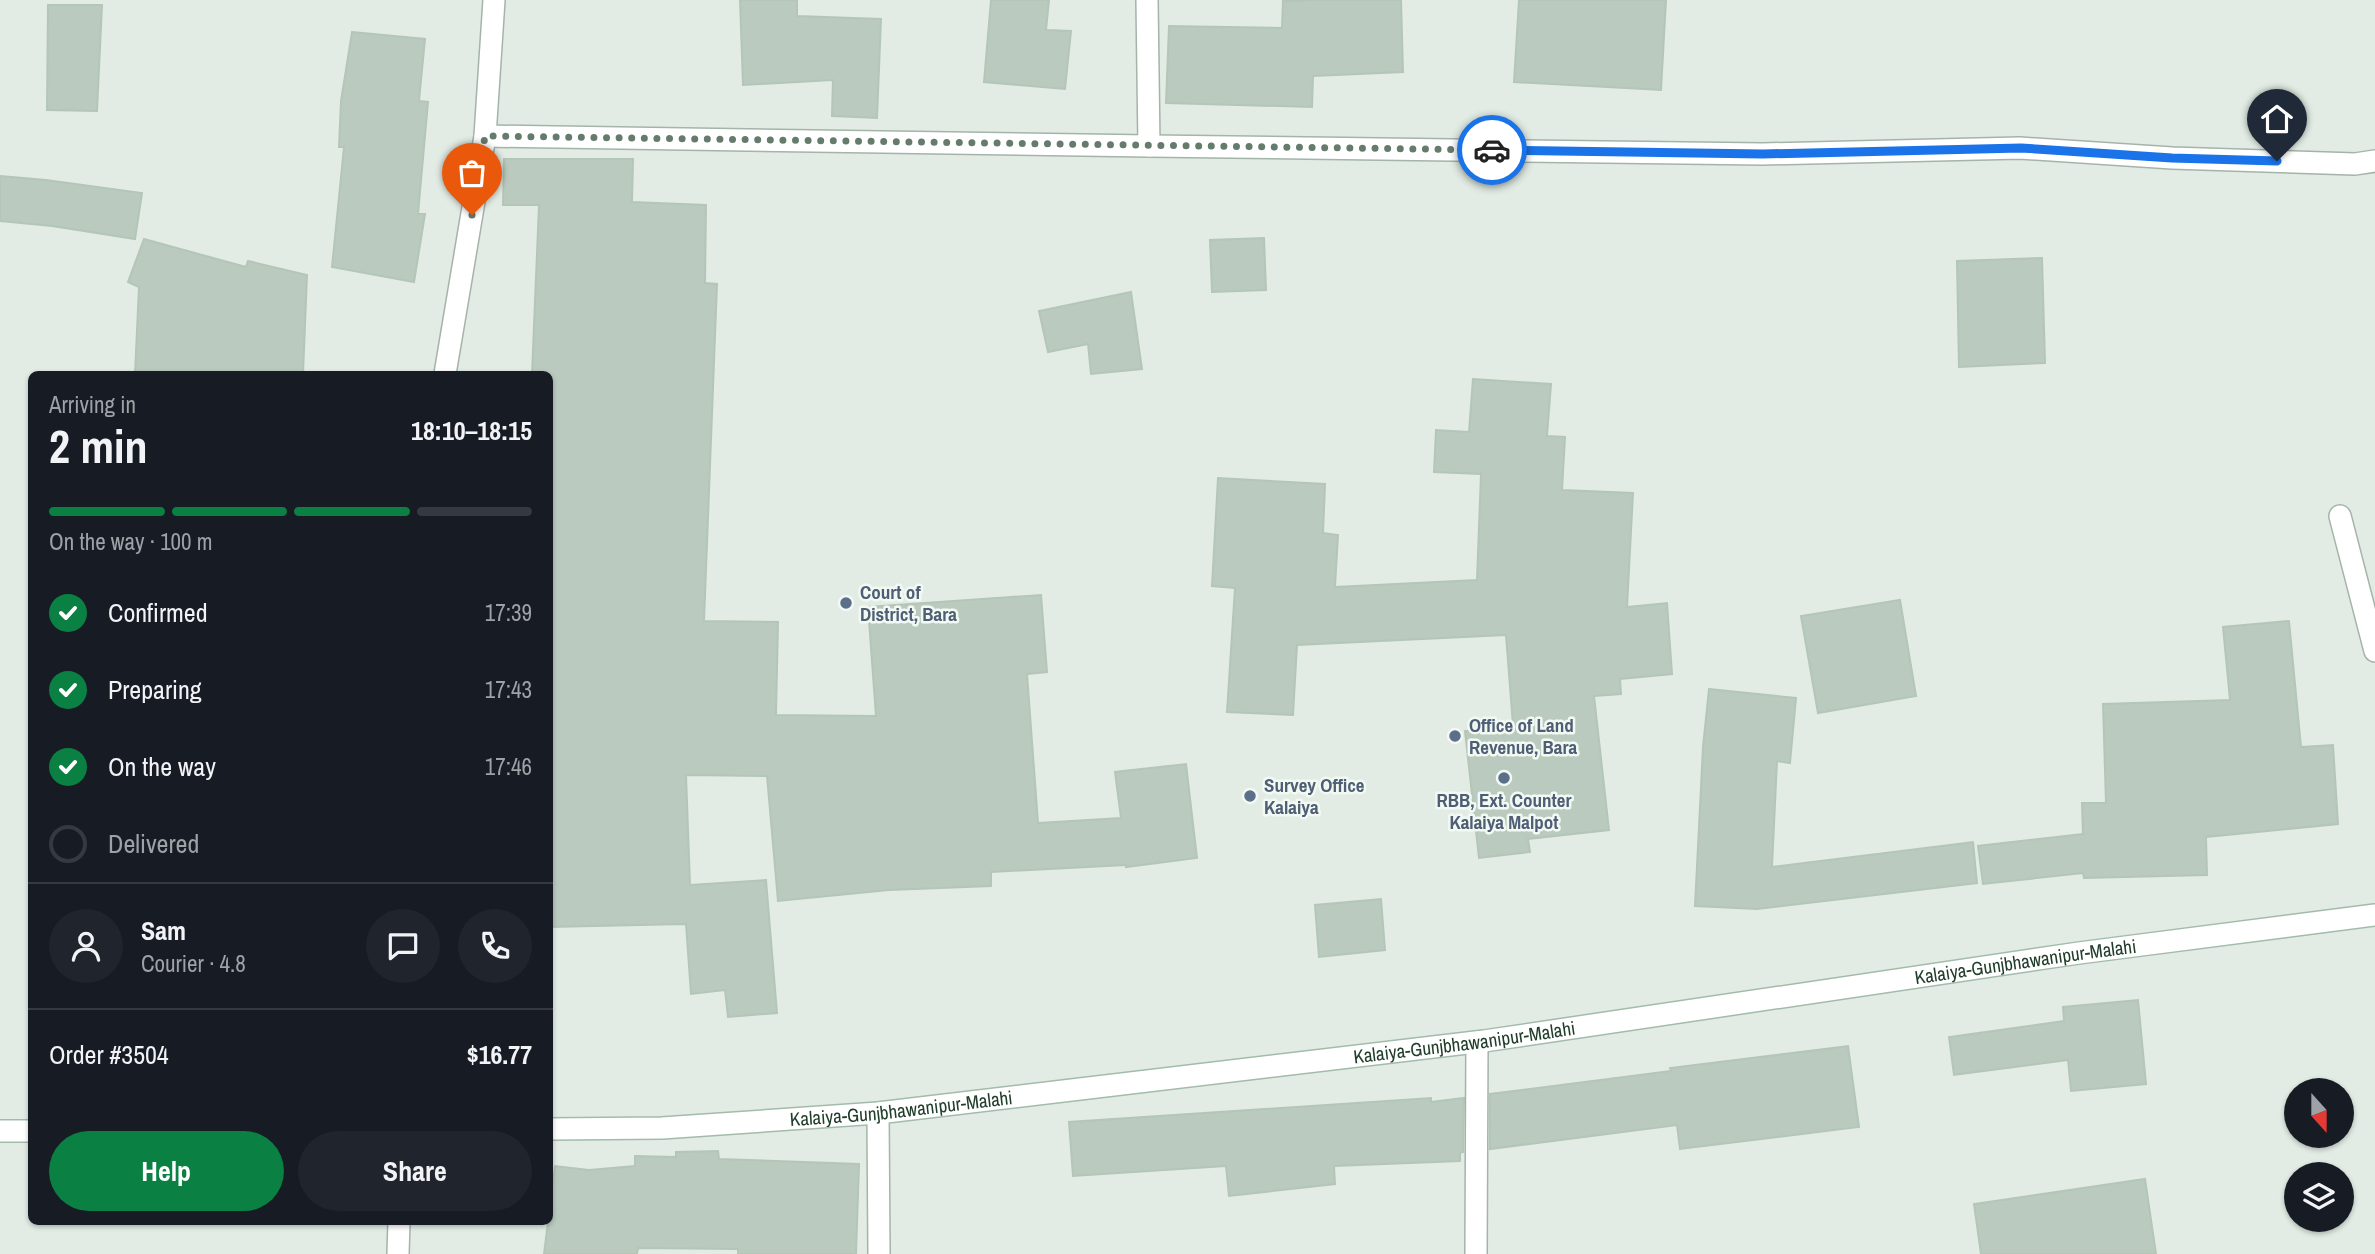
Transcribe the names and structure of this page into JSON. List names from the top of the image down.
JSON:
{
  "streets": {
    "street": ["Kalaiya-Gunjbhawanipur-Malahi"]
  },
  "places": [
    "Court of District, Bara",
    "Office of Land Revenue, Bara",
    "RBB, Ext. Counter Kalaiya Malpot",
    "Survey Office Kalaiya"
  ],
  "north": "bottom",
  "page": {
    "heading": ["2 min", "Arriving in", "18:10–18:15"],
    "panel": [
      "Sam",
      "Courier · 4.8",
      "Order #3504",
      "$16.77"
    ],
    "bar": "On the way · 100 m",
    "list": [
      ["Confirmed", "17:39"],
      ["Preparing", "17:43"],
      ["On the way", "17:46"],
      "Delivered"
    ],
    "buttons": ["Help", "Share"]
  }
}
